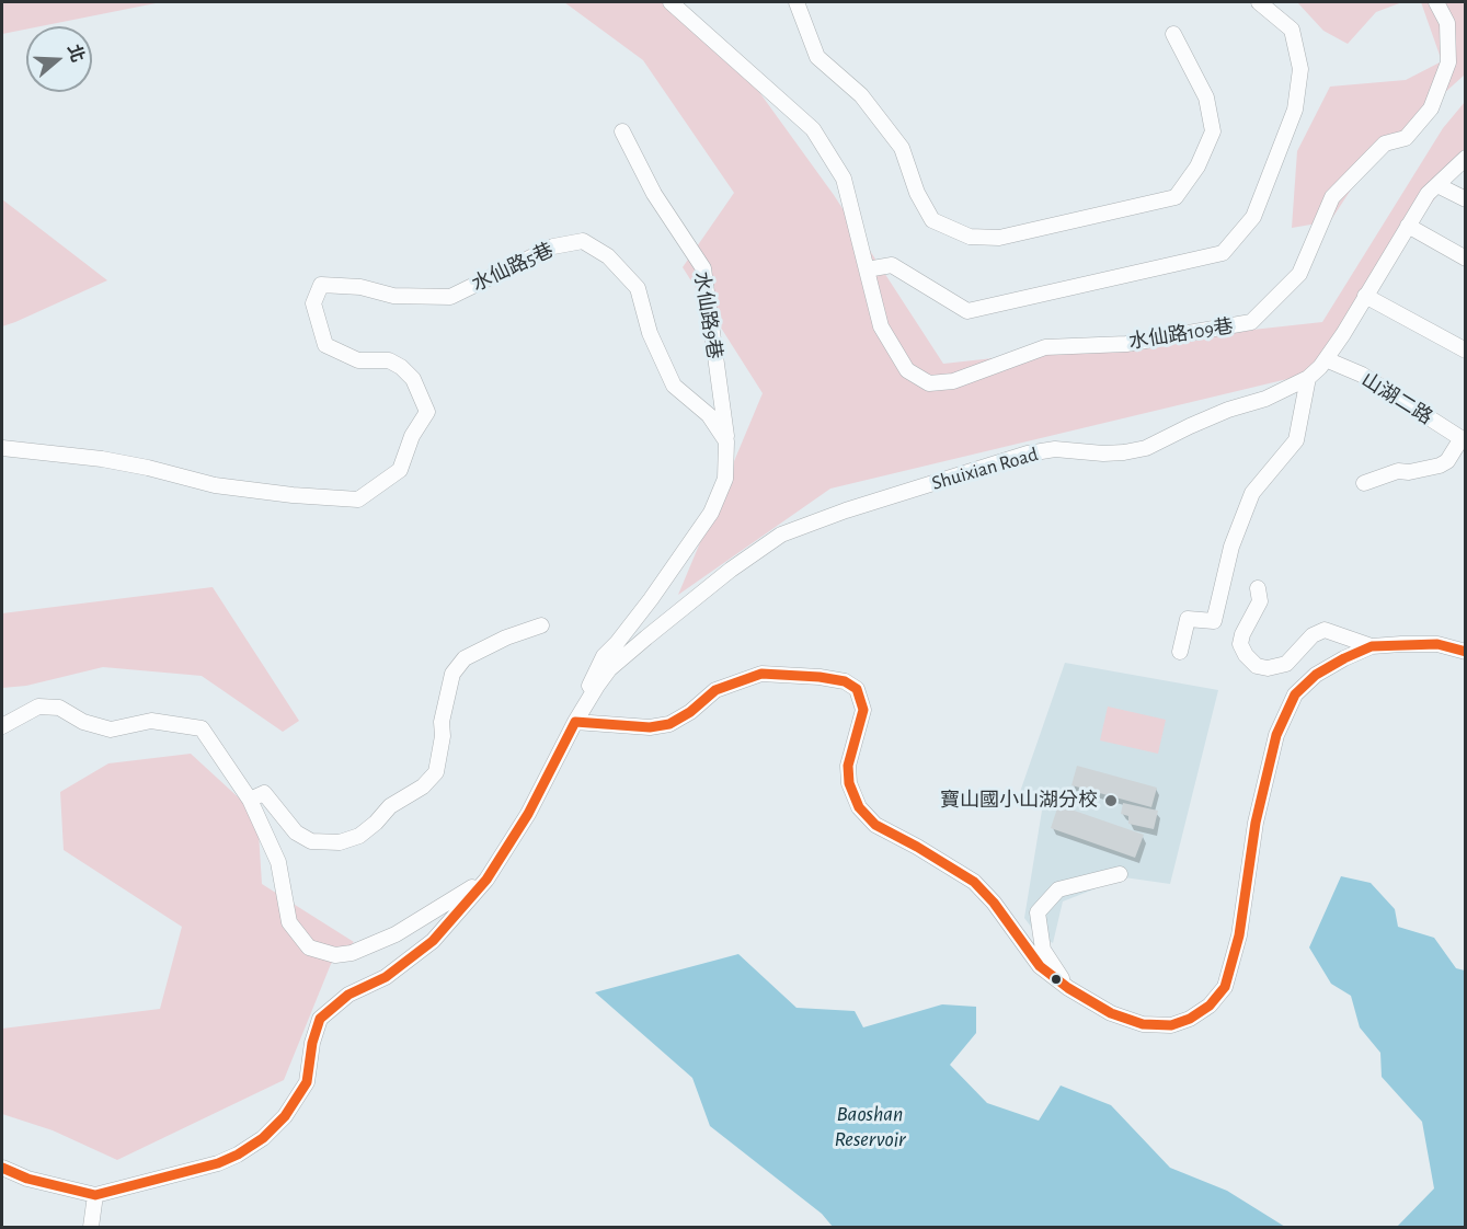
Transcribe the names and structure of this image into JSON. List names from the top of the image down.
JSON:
{
  "streets": {
    "street": [
      "水仙路5巷",
      "水仙路9巷",
      "水仙路109巷",
      "山湖二路",
      "Shuixian Road"
    ]
  },
  "crossings": [
    ["水仙路5巷", "水仙路9巷"],
    ["山湖二路", "Shuixian Road"]
  ],
  "water": ["Baoshan Reservoir"],
  "places": ["寶山國小山湖分校"],
  "north": "right"
}
